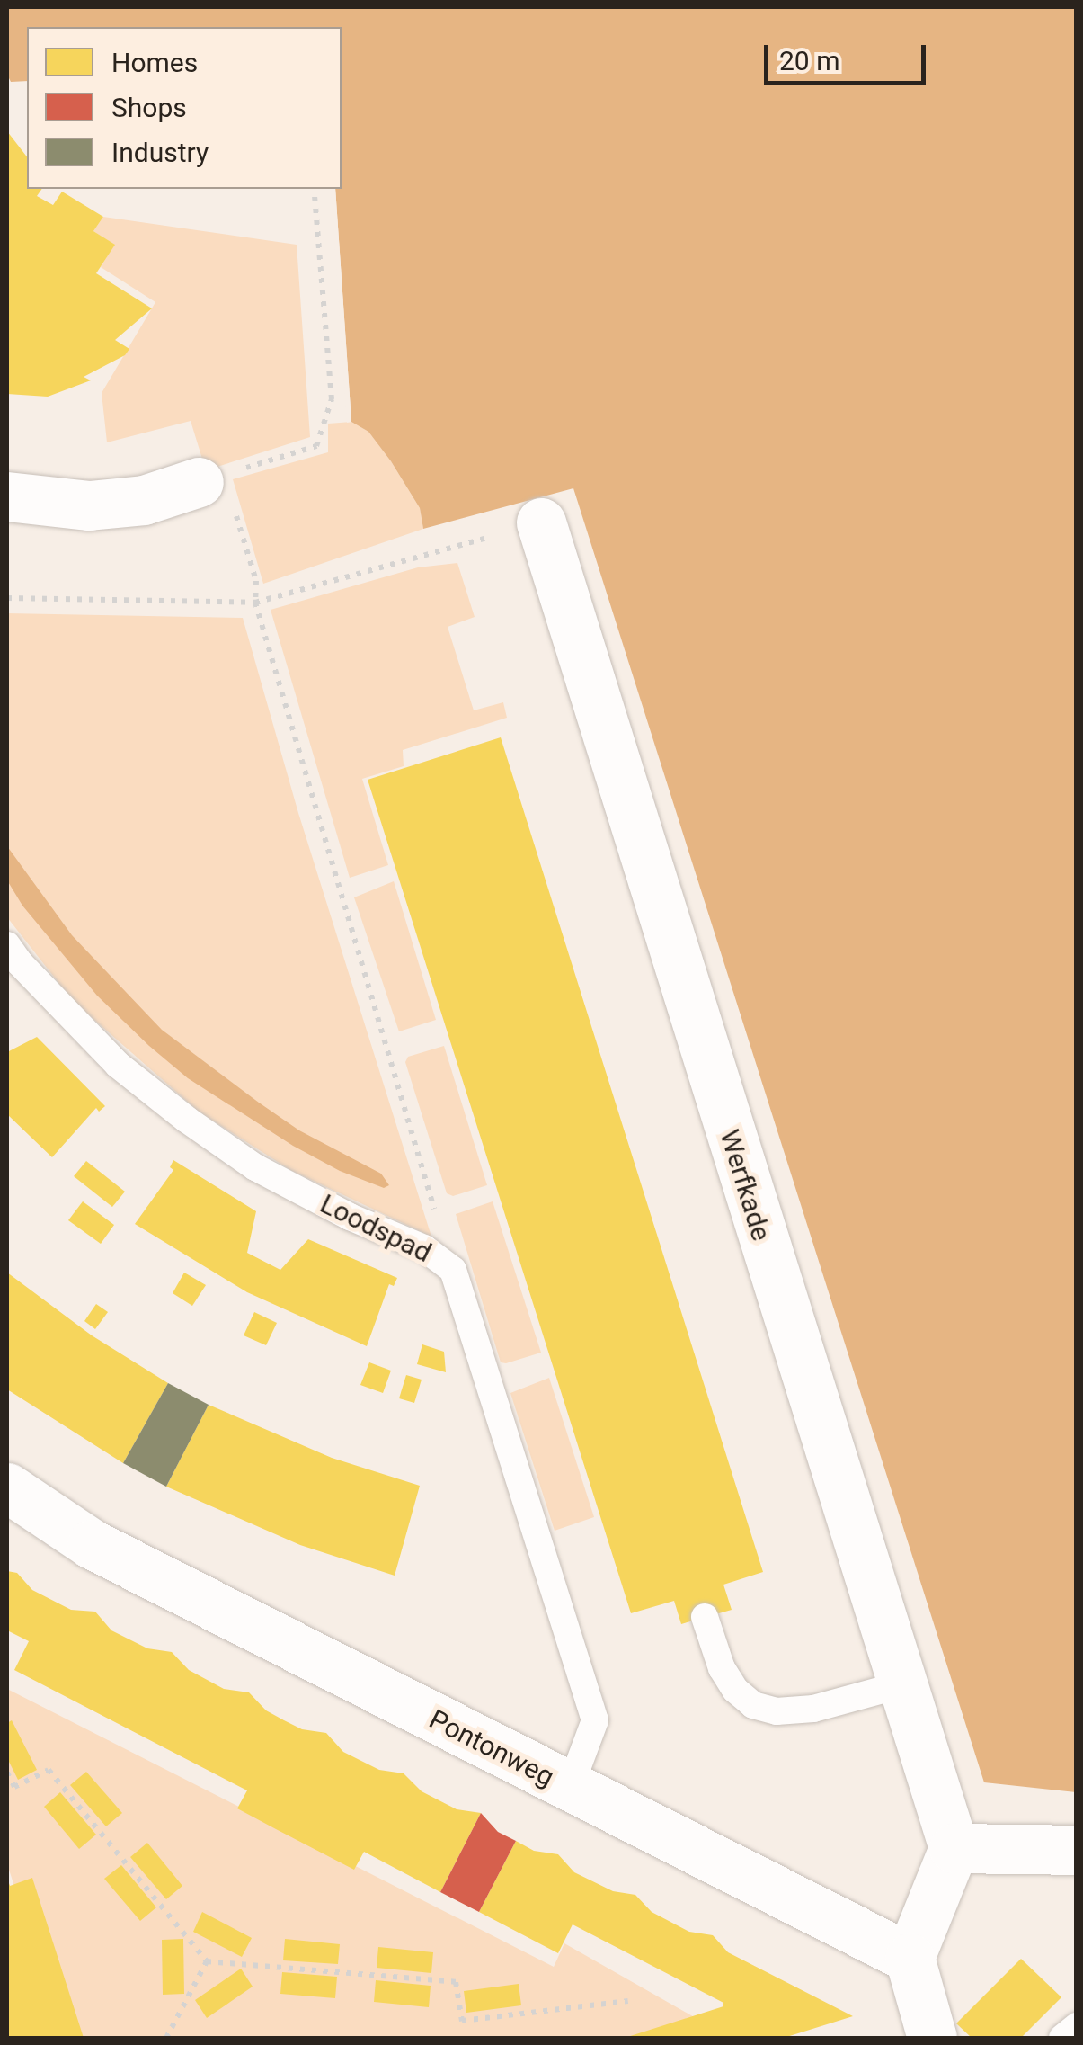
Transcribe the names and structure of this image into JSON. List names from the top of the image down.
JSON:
{
  "streets": {
    "street": ["Werfkade", "Pontonweg"],
    "lane": ["Loodspad"]
  },
  "crossings": [
    ["Loodspad", "Pontonweg"]
  ],
  "legend": ["Homes", "Shops", "Industry"],
  "scale_bar": "20 m"
}
